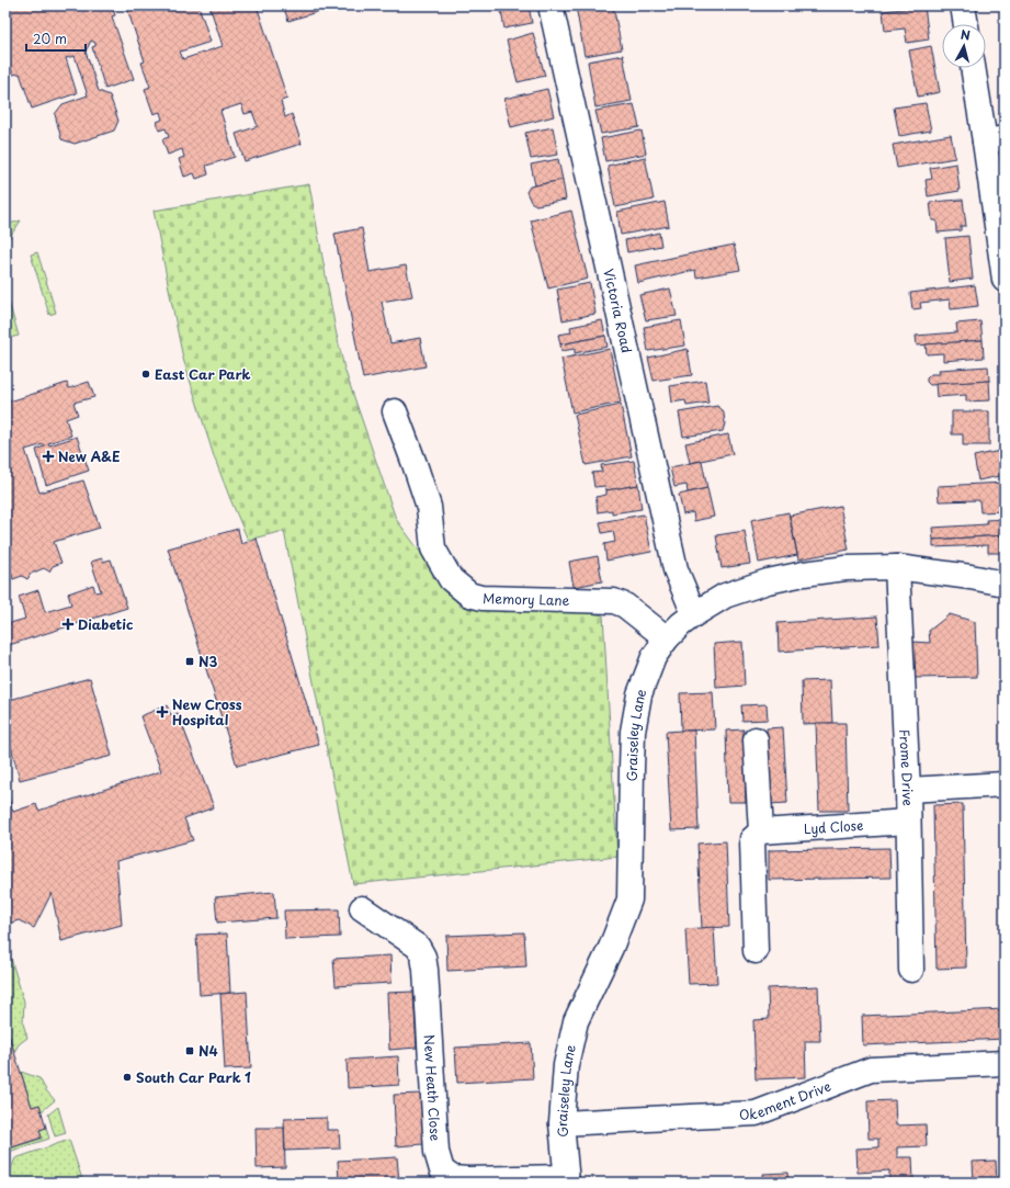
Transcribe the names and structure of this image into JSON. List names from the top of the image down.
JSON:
{
  "streets": {
    "street": [
      "Victoria Road",
      "Memory Lane",
      "Graiseley Lane",
      "Frome Drive",
      "Lyd Close",
      "New Heath Close",
      "Okement Drive"
    ]
  },
  "crossings": [
    ["Victoria Road", "Graiseley Lane"],
    ["Memory Lane", "Graiseley Lane"],
    ["Graiseley Lane", "Frome Drive"],
    ["Graiseley Lane", "New Heath Close"],
    ["Graiseley Lane", "Okement Drive"],
    ["Frome Drive", "Lyd Close"]
  ],
  "places": {
    "other": ["East Car Park", "South Car Park 1"],
    "health": ["New A&E", "Diabetic", "New Cross Hospital"],
    "transit": ["N3", "N4"]
  },
  "scale_bar": "20 m",
  "north": "top"
}
